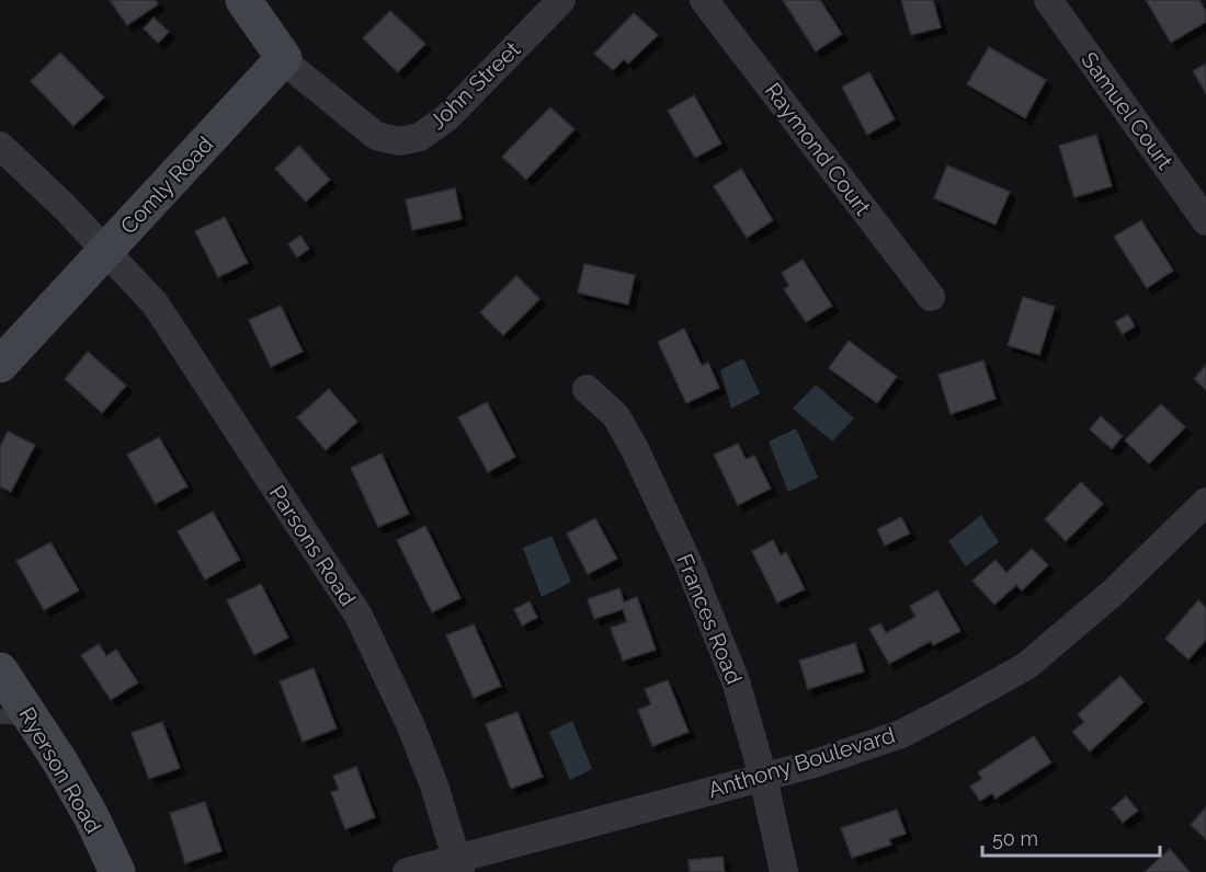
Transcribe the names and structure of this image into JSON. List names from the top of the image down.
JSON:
{
  "streets": {
    "main road": ["Comly Road", "Ryerson Road"],
    "street": [
      "John Street",
      "Samuel Court",
      "Raymond Court",
      "Parsons Road",
      "Frances Road",
      "Anthony Boulevard"
    ]
  },
  "crossings": [
    ["John Street", "Comly Road"],
    ["Comly Road", "Parsons Road"],
    ["Parsons Road", "Anthony Boulevard"],
    ["Frances Road", "Anthony Boulevard"]
  ],
  "scale_bar": "50 m"
}
